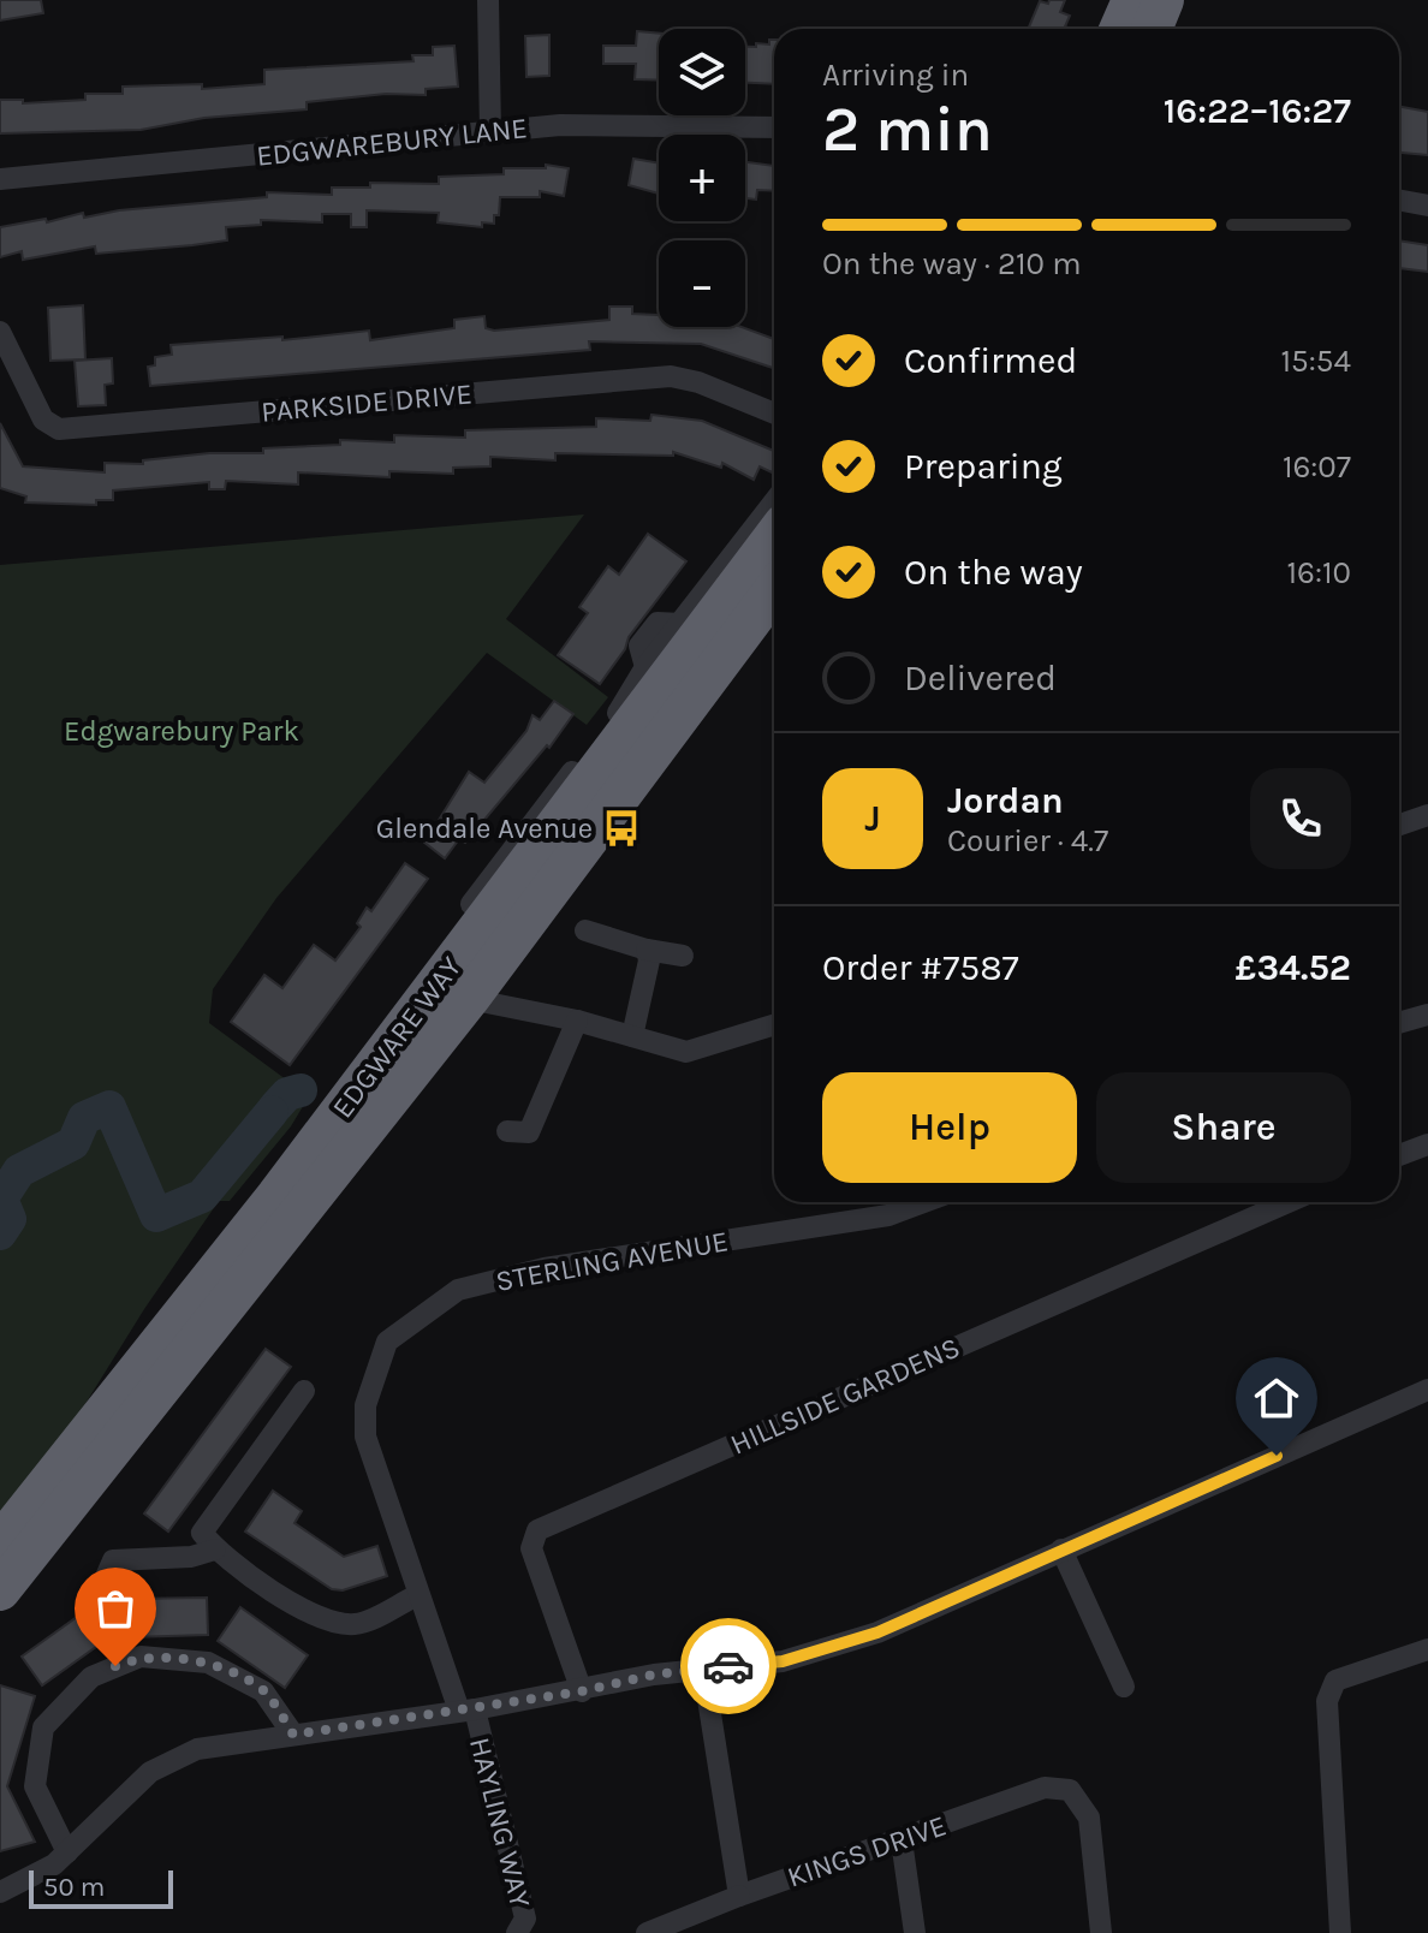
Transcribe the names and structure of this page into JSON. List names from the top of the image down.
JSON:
{
  "streets": {
    "highway": ["EDGWARE WAY"],
    "street": [
      "EDGWAREBURY LANE",
      "PARKSIDE DRIVE",
      "STERLING AVENUE",
      "HILLSIDE GARDENS",
      "HAYLING WAY",
      "KINGS DRIVE"
    ]
  },
  "crossings": [
    ["STERLING AVENUE", "HAYLING WAY"]
  ],
  "parks": ["Edgwarebury Park"],
  "places": {
    "bus stop": ["Glendale Avenue"]
  },
  "scale_bar": "50 m",
  "page": {
    "map_buttons": ["+", "−"],
    "heading": ["2 min", "Arriving in", "16:22–16:27"],
    "panel": [
      "Jordan",
      "Courier · 4.7",
      "Order #7587",
      "£34.52"
    ],
    "bar": "On the way · 210 m",
    "list": [
      ["Confirmed", "15:54"],
      ["Preparing", "16:07"],
      ["On the way", "16:10"],
      "Delivered"
    ],
    "round": "J",
    "buttons": ["Help", "Share"],
    "scale": "50 m"
  }
}
